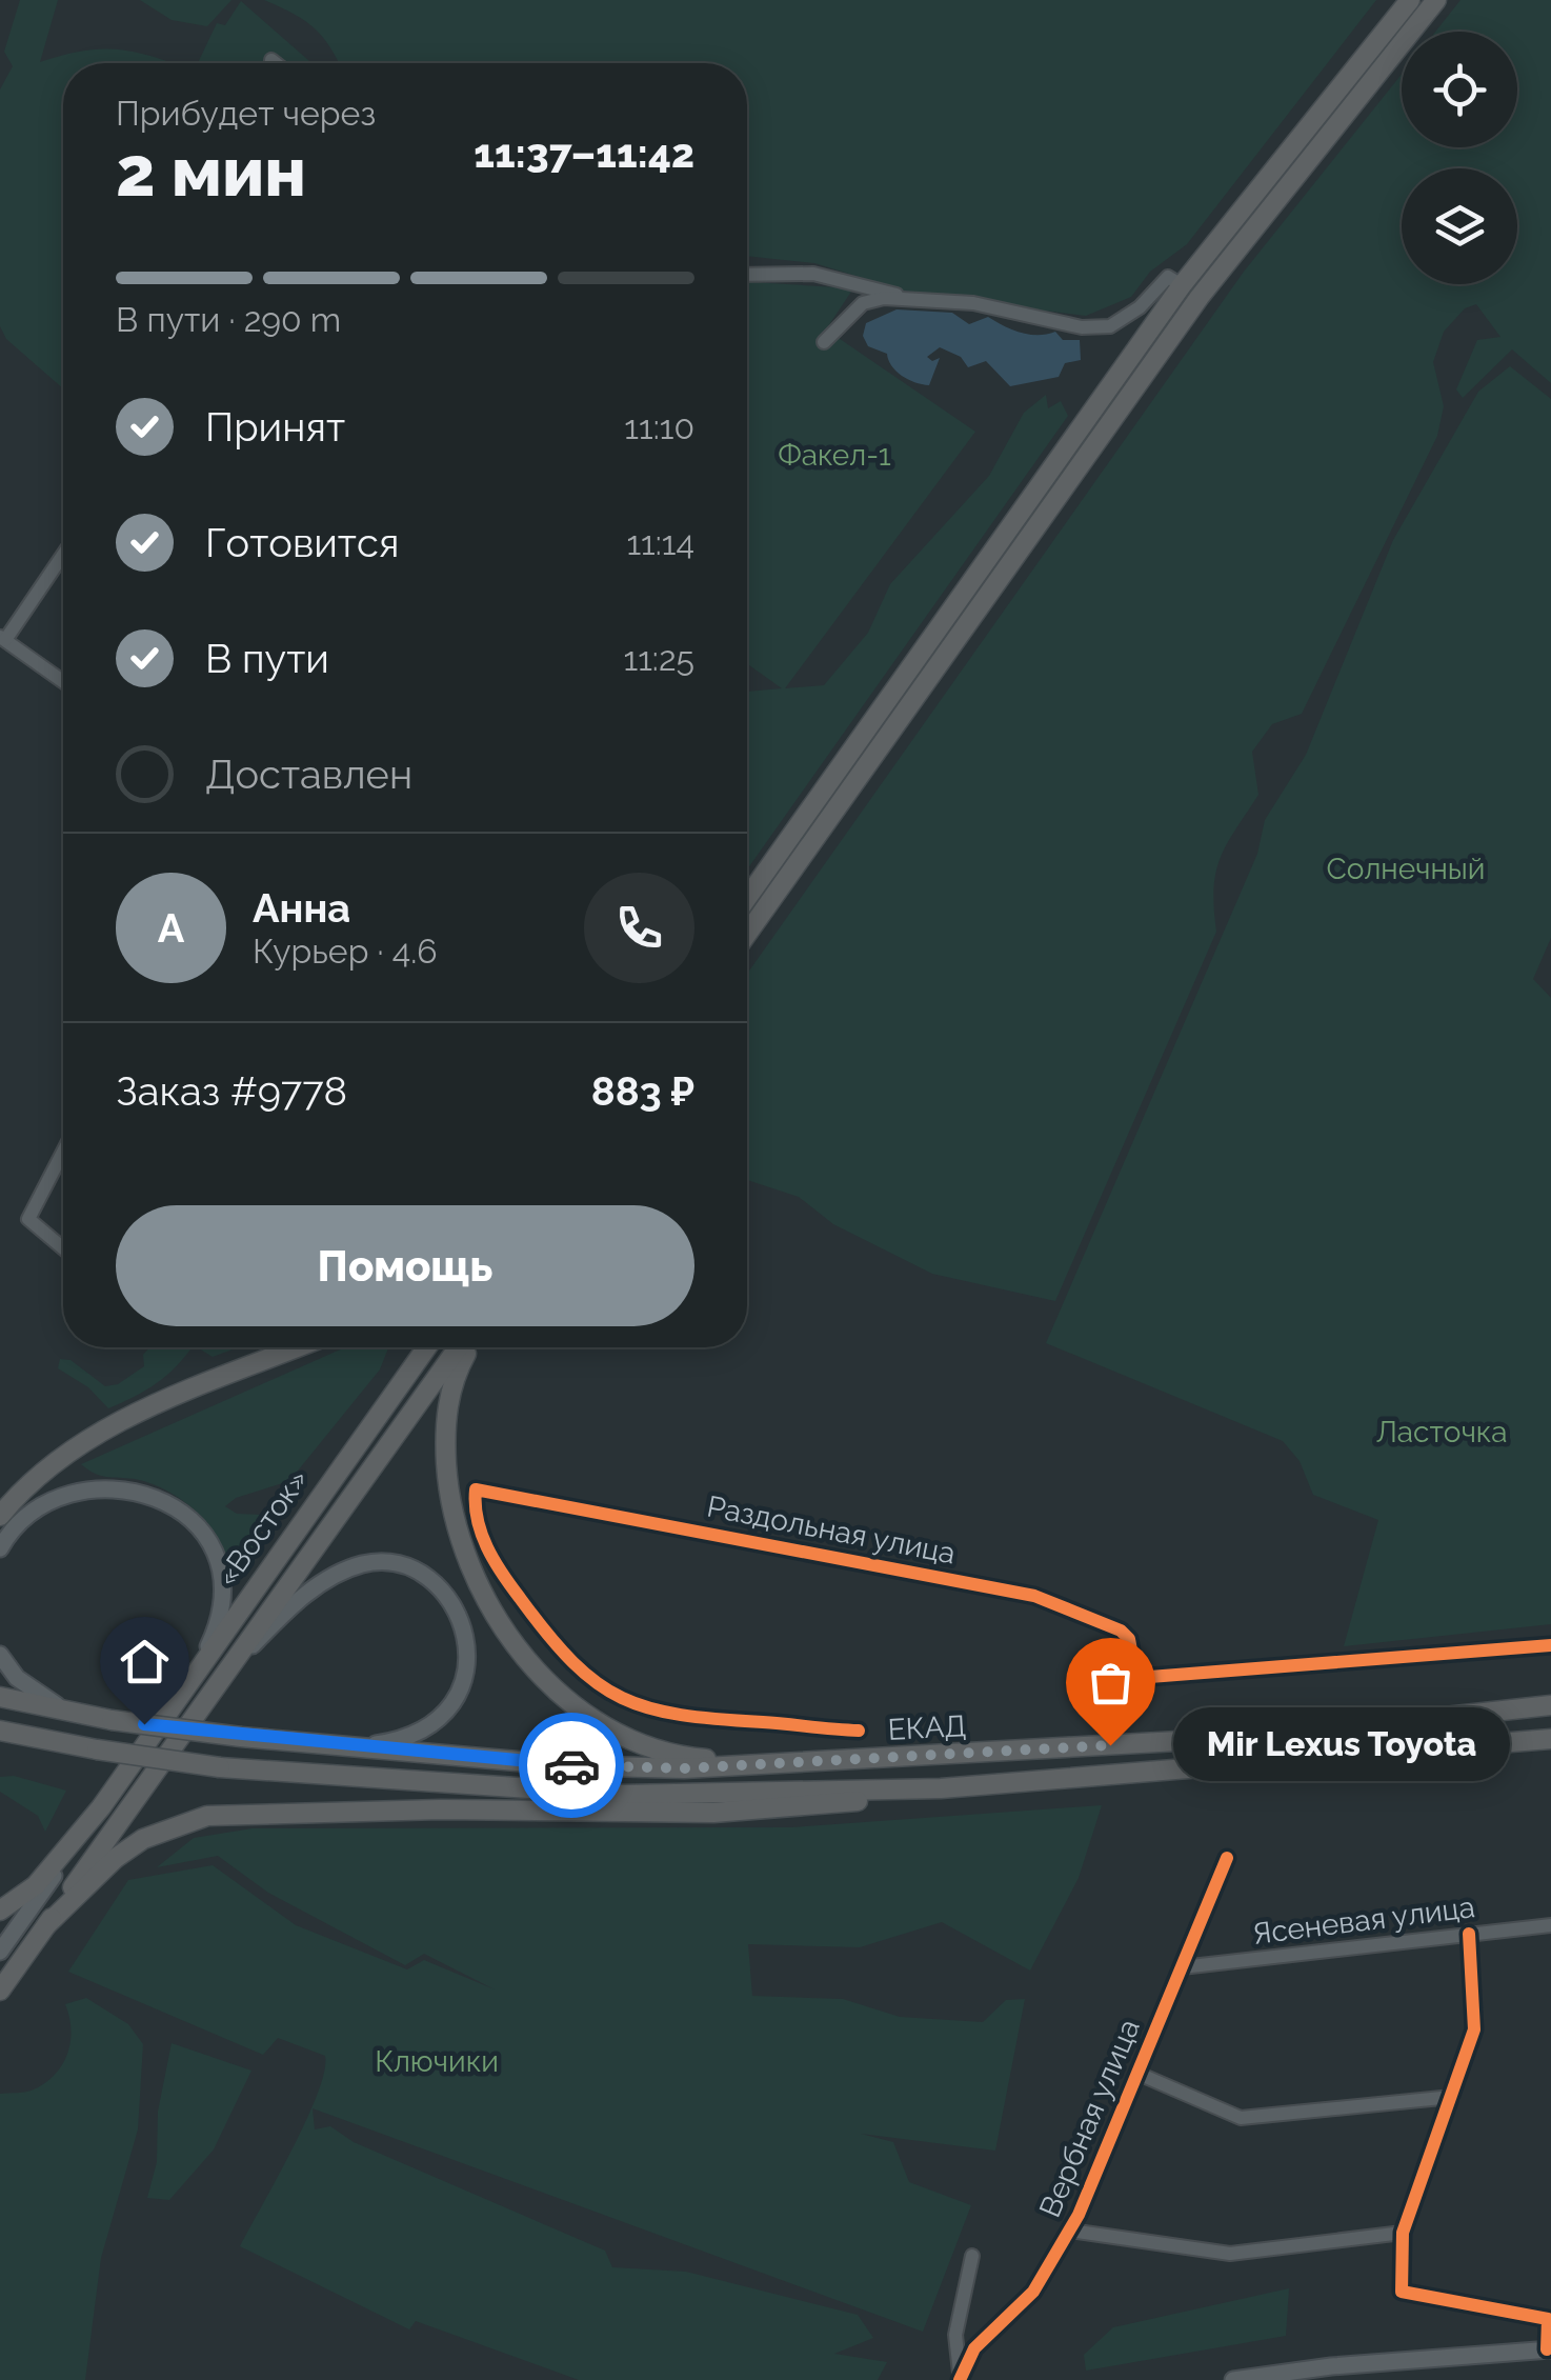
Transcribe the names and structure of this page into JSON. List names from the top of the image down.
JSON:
{
  "streets": {
    "highway": ["«Восток»", "ЕКАД"],
    "street": ["Раздольная улица", "Ясеневая улица", "Вербная улица"]
  },
  "crossings": [
    ["Ясеневая улица", "Вербная улица"]
  ],
  "parks": [
    "Факел-1",
    "Солнечный",
    "Ласточка",
    "Ключики"
  ],
  "places": ["Mir Lexus Toyota"],
  "page": {
    "heading": ["2 мин", "Прибудет через", "11:37–11:42"],
    "panel": [
      "Анна",
      "Курьер · 4.6",
      "Заказ #9778",
      "883 ₽"
    ],
    "bar": "В пути · 290 m",
    "list": [
      ["Принят", "11:10"],
      ["Готовится", "11:14"],
      ["В пути", "11:25"],
      "Доставлен"
    ],
    "round": "А",
    "buttons": "Помощь",
    "bubble": "Mir Lexus Toyota"
  }
}
